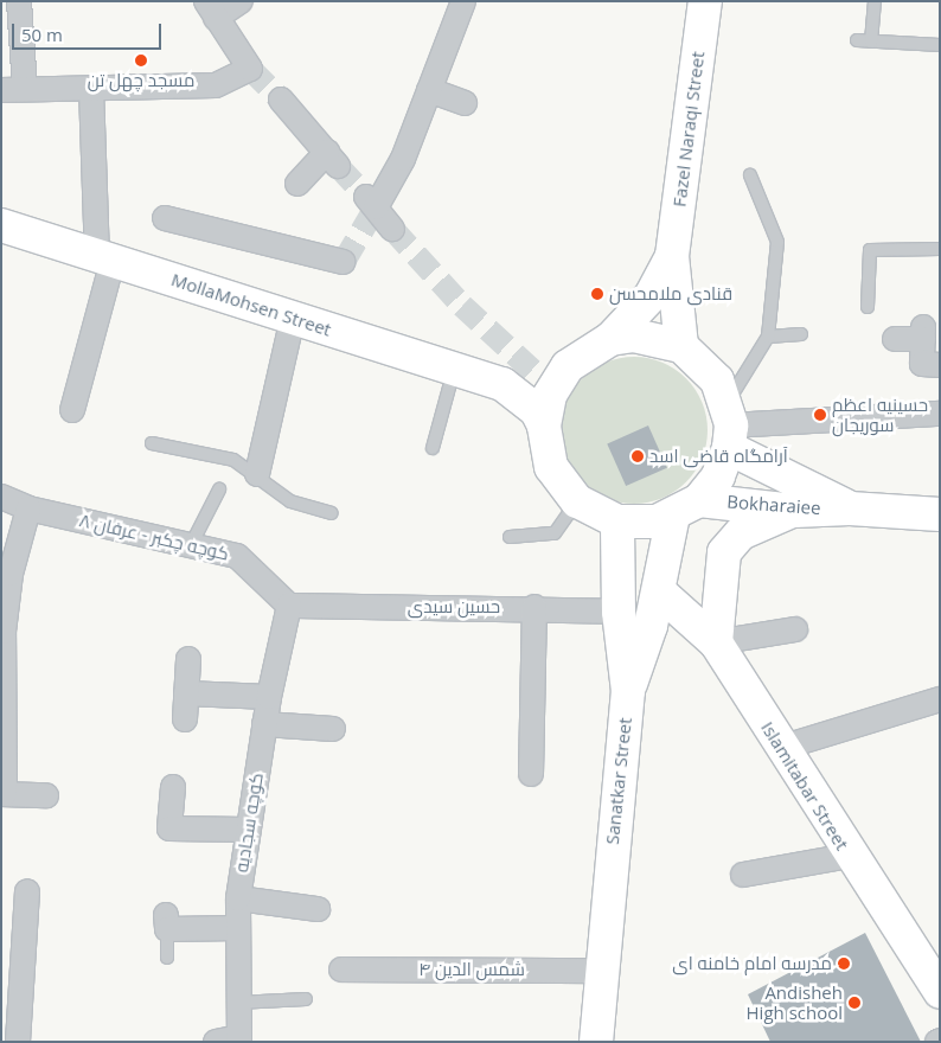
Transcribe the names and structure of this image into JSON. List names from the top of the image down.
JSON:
{
  "streets": {
    "main road": [
      "Fazel Naraqi Street",
      "MollaMohsen Street",
      "Bokharaiee",
      "Sanatkar Street",
      "Islamitabar Street"
    ],
    "street": [
      "کوچه چکبر - عرفان ۸",
      "حسین سیدی",
      "کوچه سجادیه",
      "شمس الدین ۴"
    ]
  },
  "crossings": [
    ["Bokharaiee", "Sanatkar Street"],
    ["کوچه چکبر - عرفان ۸", "حسین سیدی"],
    ["کوچه چکبر - عرفان ۸", "کوچه سجادیه"],
    ["حسین سیدی", "Sanatkar Street"],
    ["حسین سیدی", "کوچه سجادیه"],
    ["Sanatkar Street", "شمس الدین ۴"]
  ],
  "places": [
    "مسجد چهل تن",
    "قنادی ملامحسن",
    "حسینیه اعظم سوریجان",
    "آرامگاه قاضی اسد",
    "مدرسه امام خامنه ای",
    "Andisheh High school"
  ],
  "scale_bar": "50 m"
}
